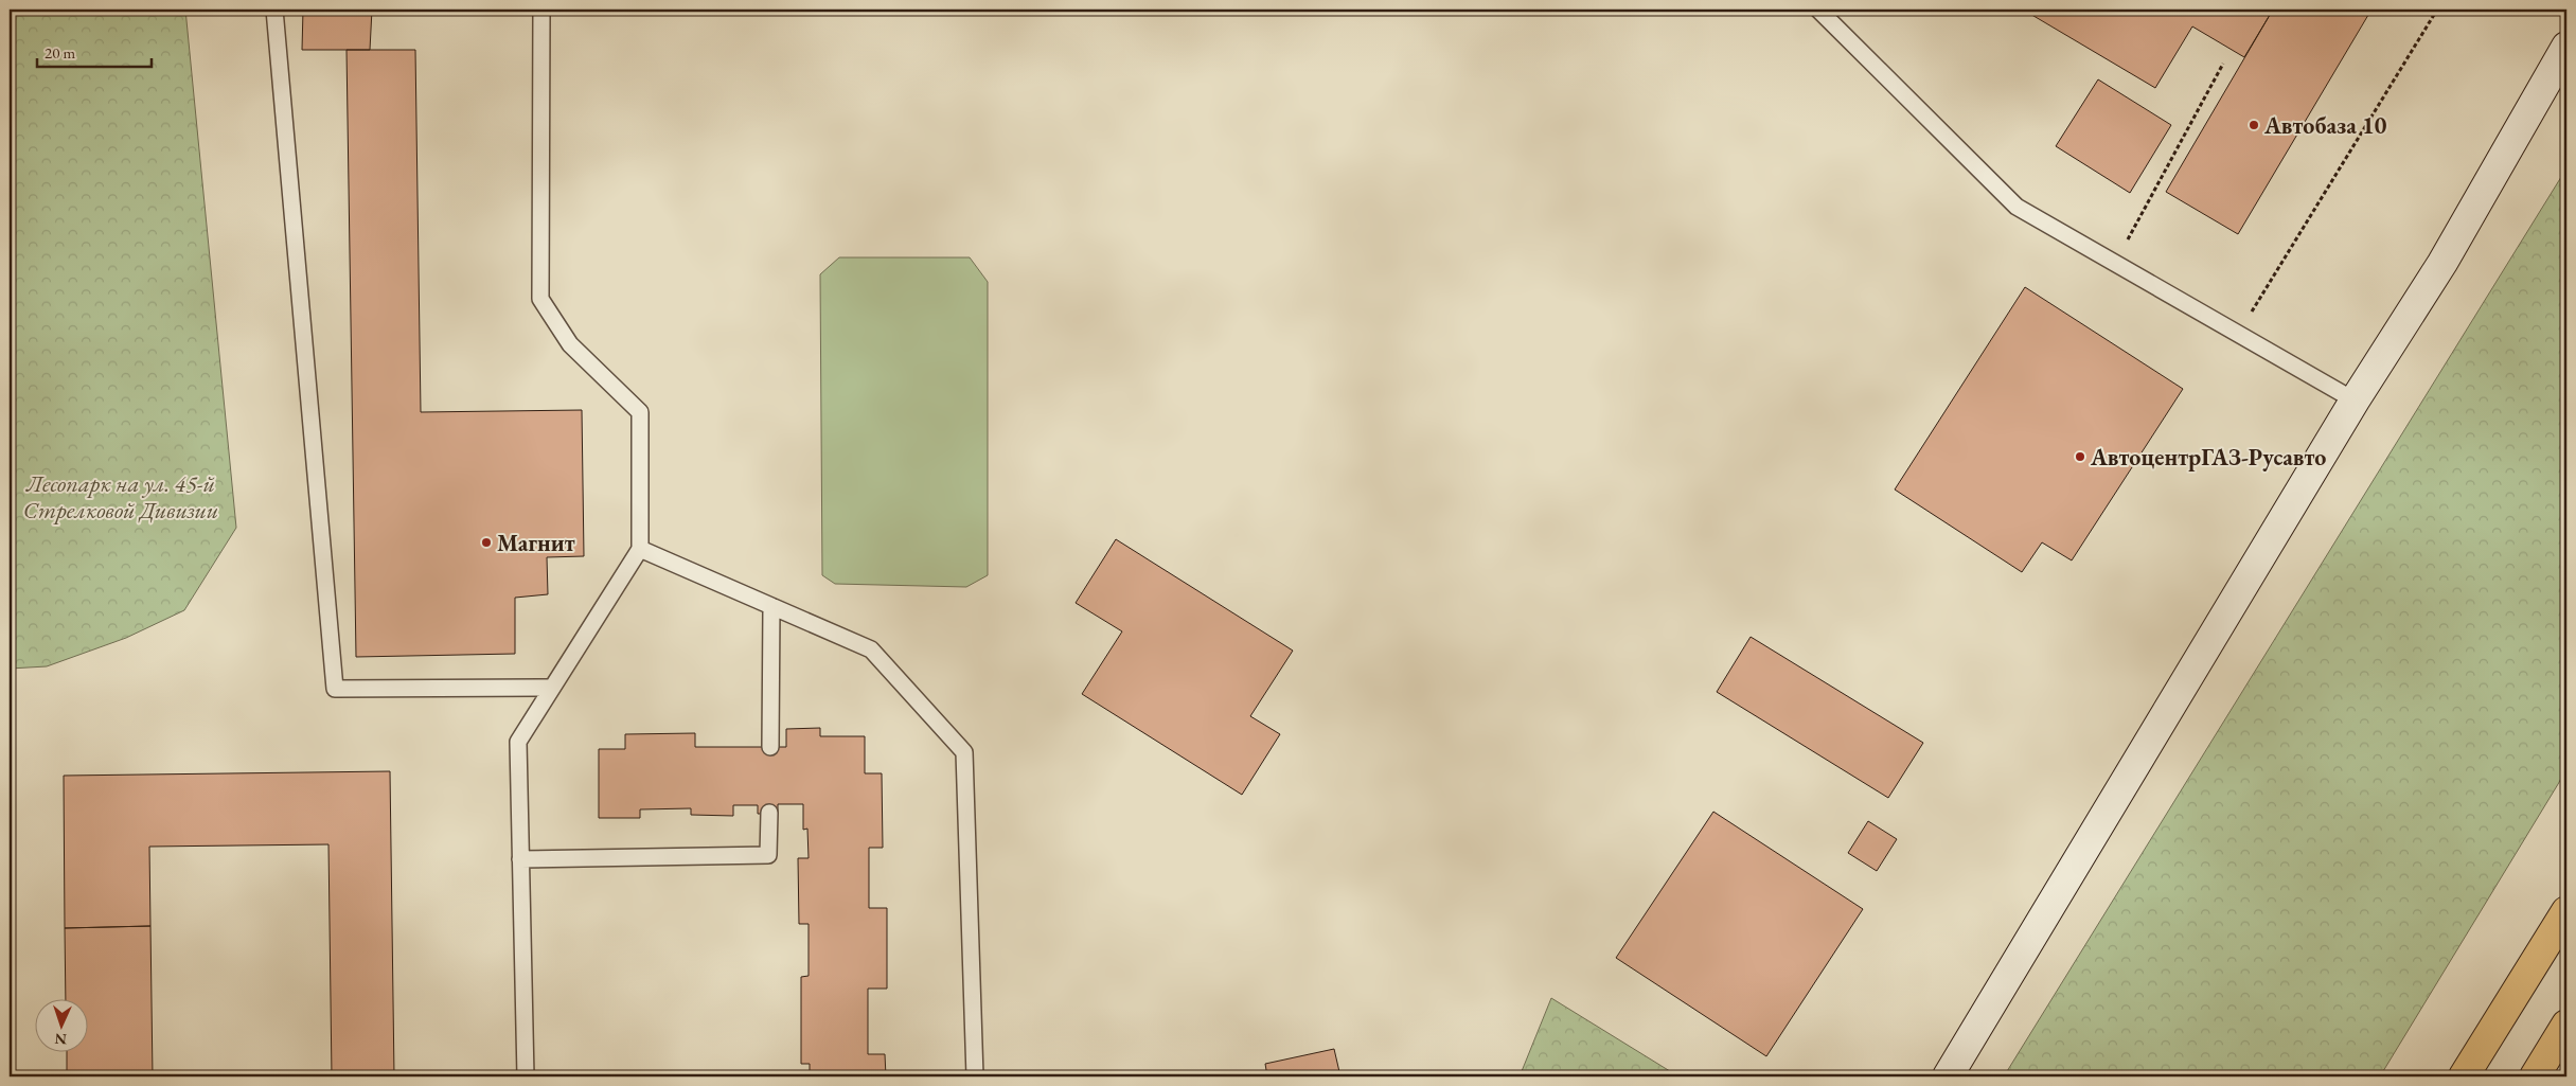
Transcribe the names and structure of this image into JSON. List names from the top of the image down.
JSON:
{
  "parks": ["Лесопарк на ул. 45-й Стрелковой Дивизии"],
  "places": ["Автобаза 10", "АвтоцентрГАЗ-Русавто", "Магнит"],
  "scale_bar": "20 m",
  "north": "bottom"
}
